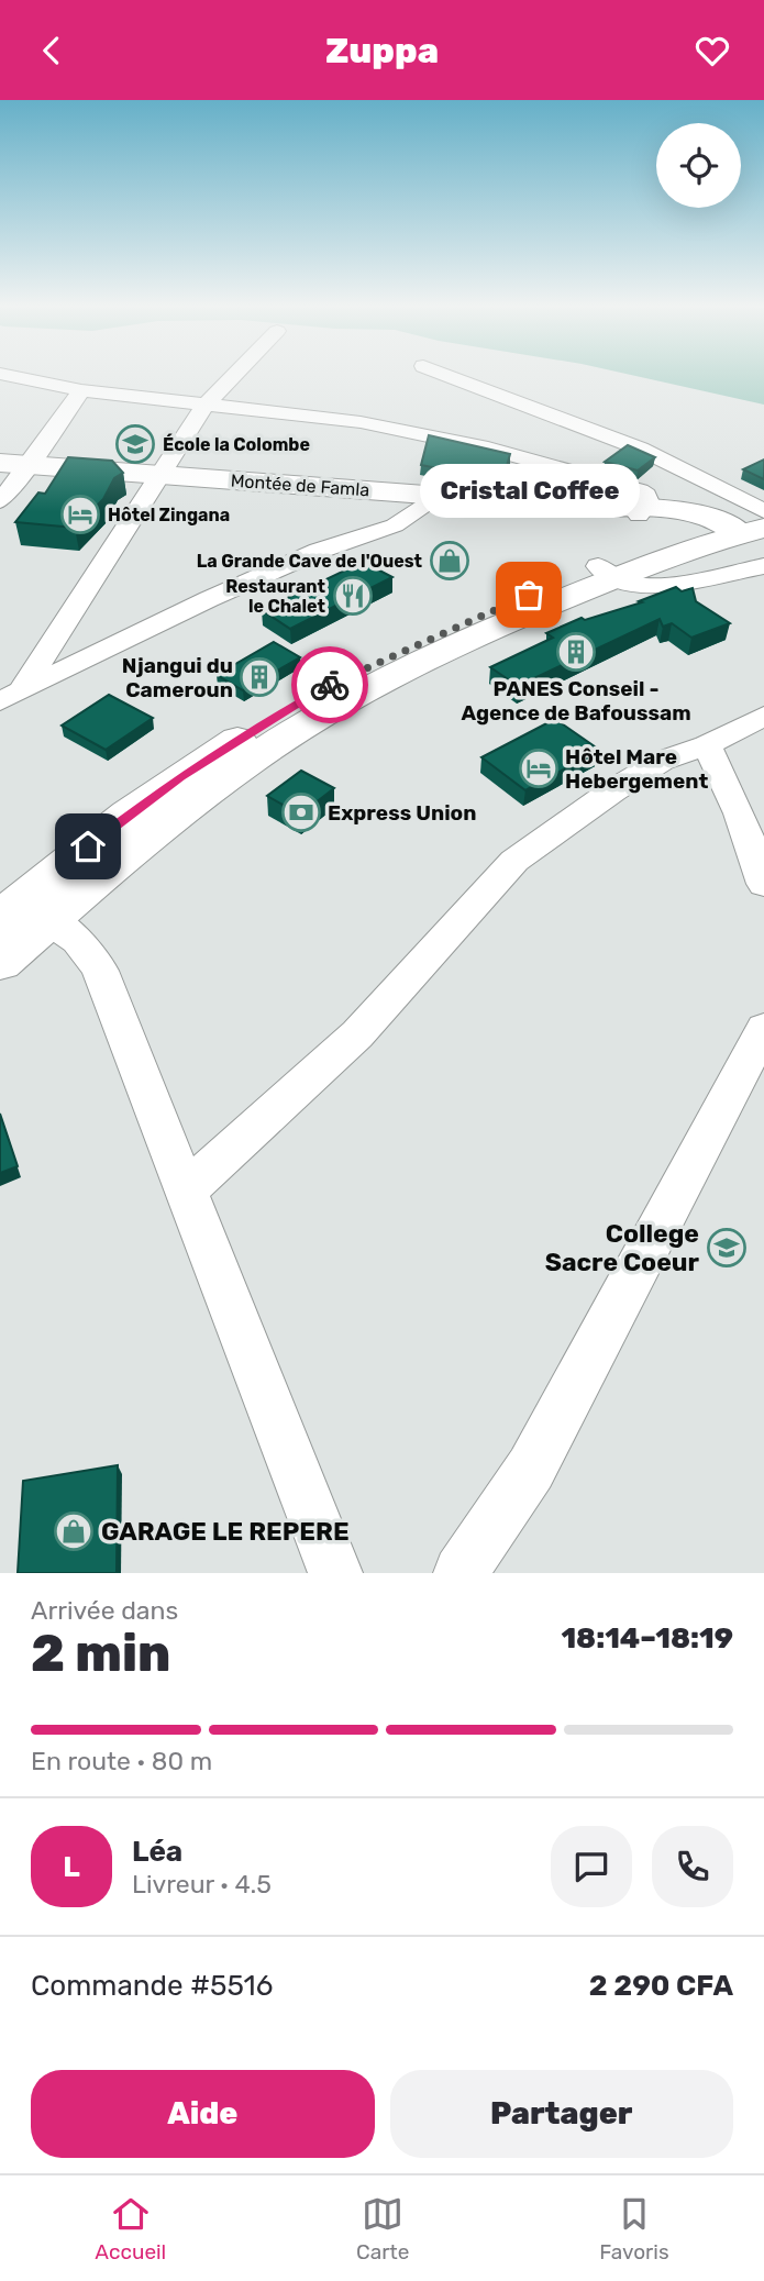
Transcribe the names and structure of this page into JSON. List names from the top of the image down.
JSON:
{
  "streets": {
    "main road": ["Montée de Famla"]
  },
  "places": {
    "school or university": ["École la Colombe", "College Sacre Coeur"],
    "hotel": ["Hôtel Zingana", "Hôtel Mare Hebergement"],
    "shop": ["La Grande Cave de l'Ouest", "GARAGE LE REPERE"],
    "other": ["Cristal Coffee"],
    "restaurant": ["Restaurant le Chalet"],
    "building": ["PANES Conseil - Agence de Bafoussam", "Njangui du Cameroun"],
    "bank": ["Express Union"]
  },
  "page": {
    "header": "Zuppa",
    "bubble": "Cristal Coffee",
    "heading": ["2 min", "Arrivée dans", "18:14–18:19"],
    "panel": [
      "Léa",
      "Livreur · 4.5",
      "Commande #5516",
      "2 290 CFA"
    ],
    "bar": "En route · 80 m",
    "round": "L",
    "buttons": ["Aide", "Partager"],
    "tabs": ["Accueil", "Carte", "Favoris"]
  }
}
